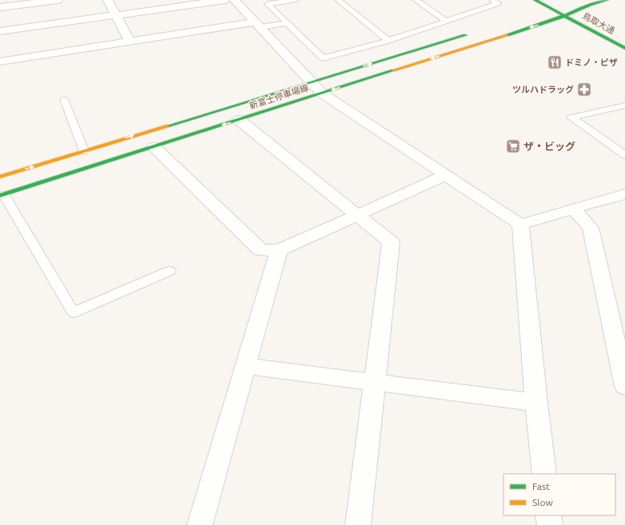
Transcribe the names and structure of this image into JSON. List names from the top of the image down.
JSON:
{
  "streets": {
    "main road": ["鳥取大通", "新富士停車場線"]
  },
  "crossings": [
    ["鳥取大通", "新富士停車場線"]
  ],
  "places": {
    "restaurant": ["ドミノ・ピザ"],
    "pharmacy": ["ツルハドラッグ"],
    "supermarket": ["ザ・ビッグ"]
  },
  "legend": ["Fast", "Slow"]
}
